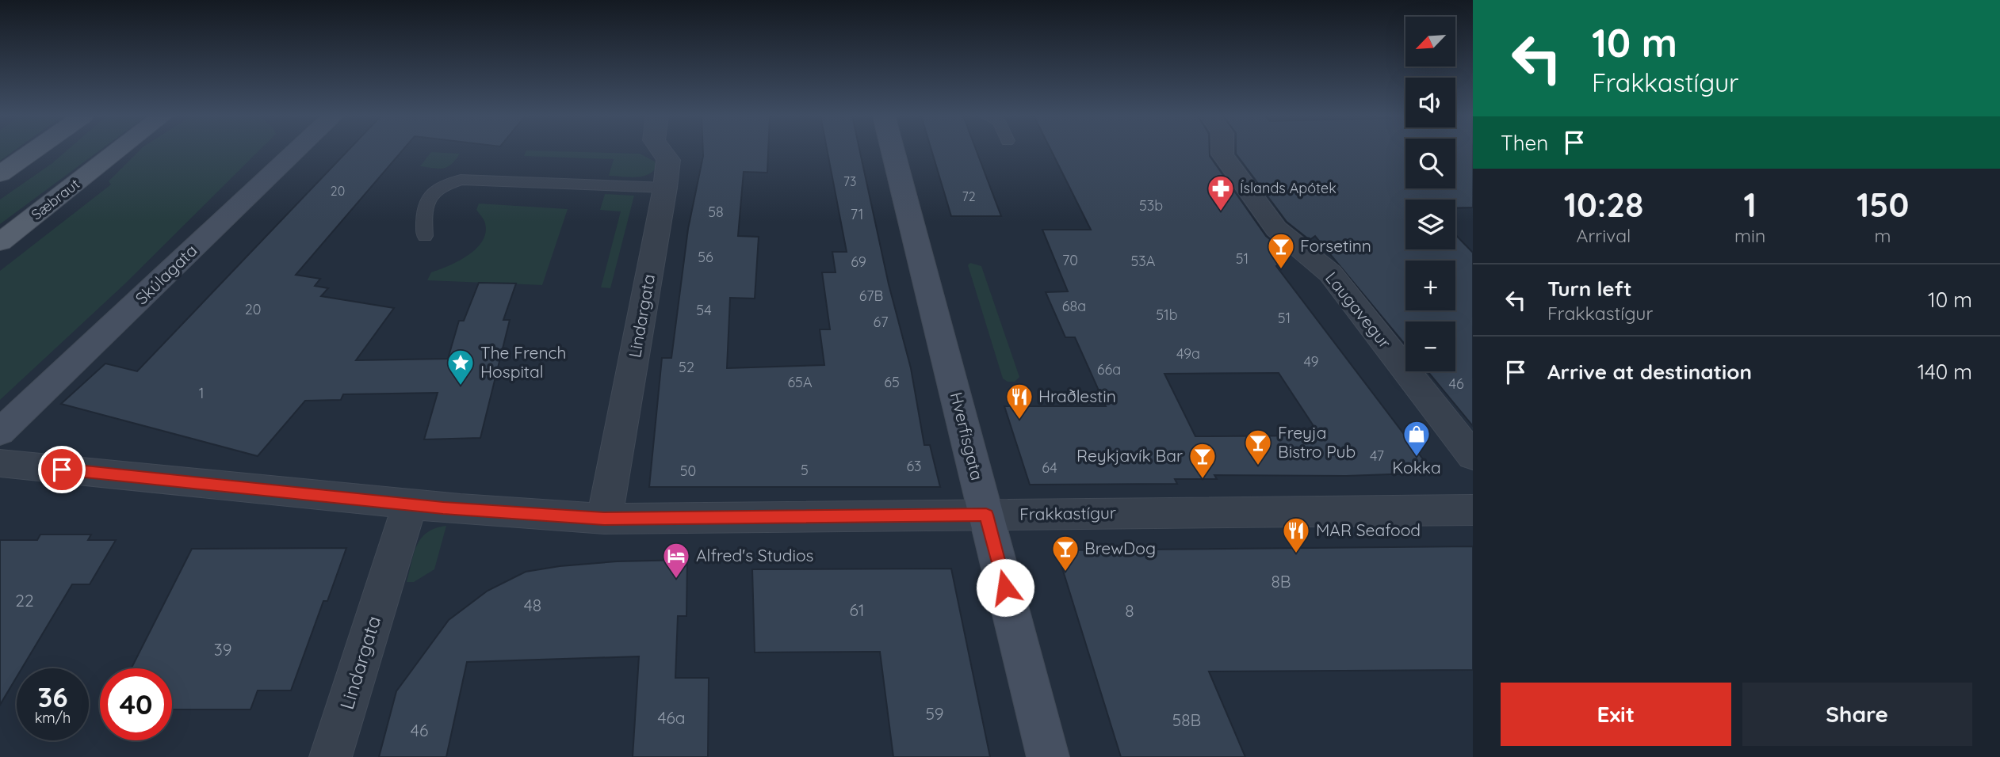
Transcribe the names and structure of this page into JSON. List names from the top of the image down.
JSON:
{
  "streets": {
    "main road": ["Sæbraut"],
    "street": [
      "Skúlagata",
      "Laugavegur",
      "Lindargata",
      "Hverfisgata",
      "Frakkastígur"
    ]
  },
  "crossings": [
    ["Lindargata", "Frakkastígur"],
    ["Hverfisgata", "Frakkastígur"]
  ],
  "places": {
    "pharmacy": ["Íslands Apótek"],
    "bar": [
      "Forsetinn",
      "Freyja Bistro Pub",
      "Reykjavík Bar",
      "BrewDog"
    ],
    "place": ["The French Hospital"],
    "restaurant": ["Hraðlestin", "MAR Seafood"],
    "shop": ["Kokka"],
    "hotel": ["Alfred's Studios"]
  },
  "house_numbers": [
    "73",
    "20",
    "72",
    "53b",
    "58",
    "71",
    "56",
    "51",
    "70",
    "53A",
    "69",
    "67B",
    "68a",
    "20",
    "54",
    "51b",
    "51",
    "67",
    "49a",
    "49",
    "52",
    "66a",
    "65A",
    "65",
    "46",
    "1",
    "47",
    "63",
    "64",
    "5",
    "50",
    "8B",
    "22",
    "48",
    "61",
    "8",
    "39",
    "59",
    "46a",
    "58B",
    "46"
  ],
  "north": "bottom left",
  "page": {
    "turn": ["10 m", "Frakkastígur"],
    "map_buttons": ["+", "−"],
    "then": "Then",
    "eta": [
      "10:28",
      "Arrival",
      "1",
      "min",
      "150",
      "m"
    ],
    "list": [
      {
        "name": "Turn left",
        "note": "Frakkastígur",
        "value": "10 m"
      },
      {
        "name": "Arrive at destination",
        "value": "140 m"
      }
    ],
    "speed": "36 km/h",
    "limit": "40",
    "buttons": ["Exit", "Share"]
  }
}
